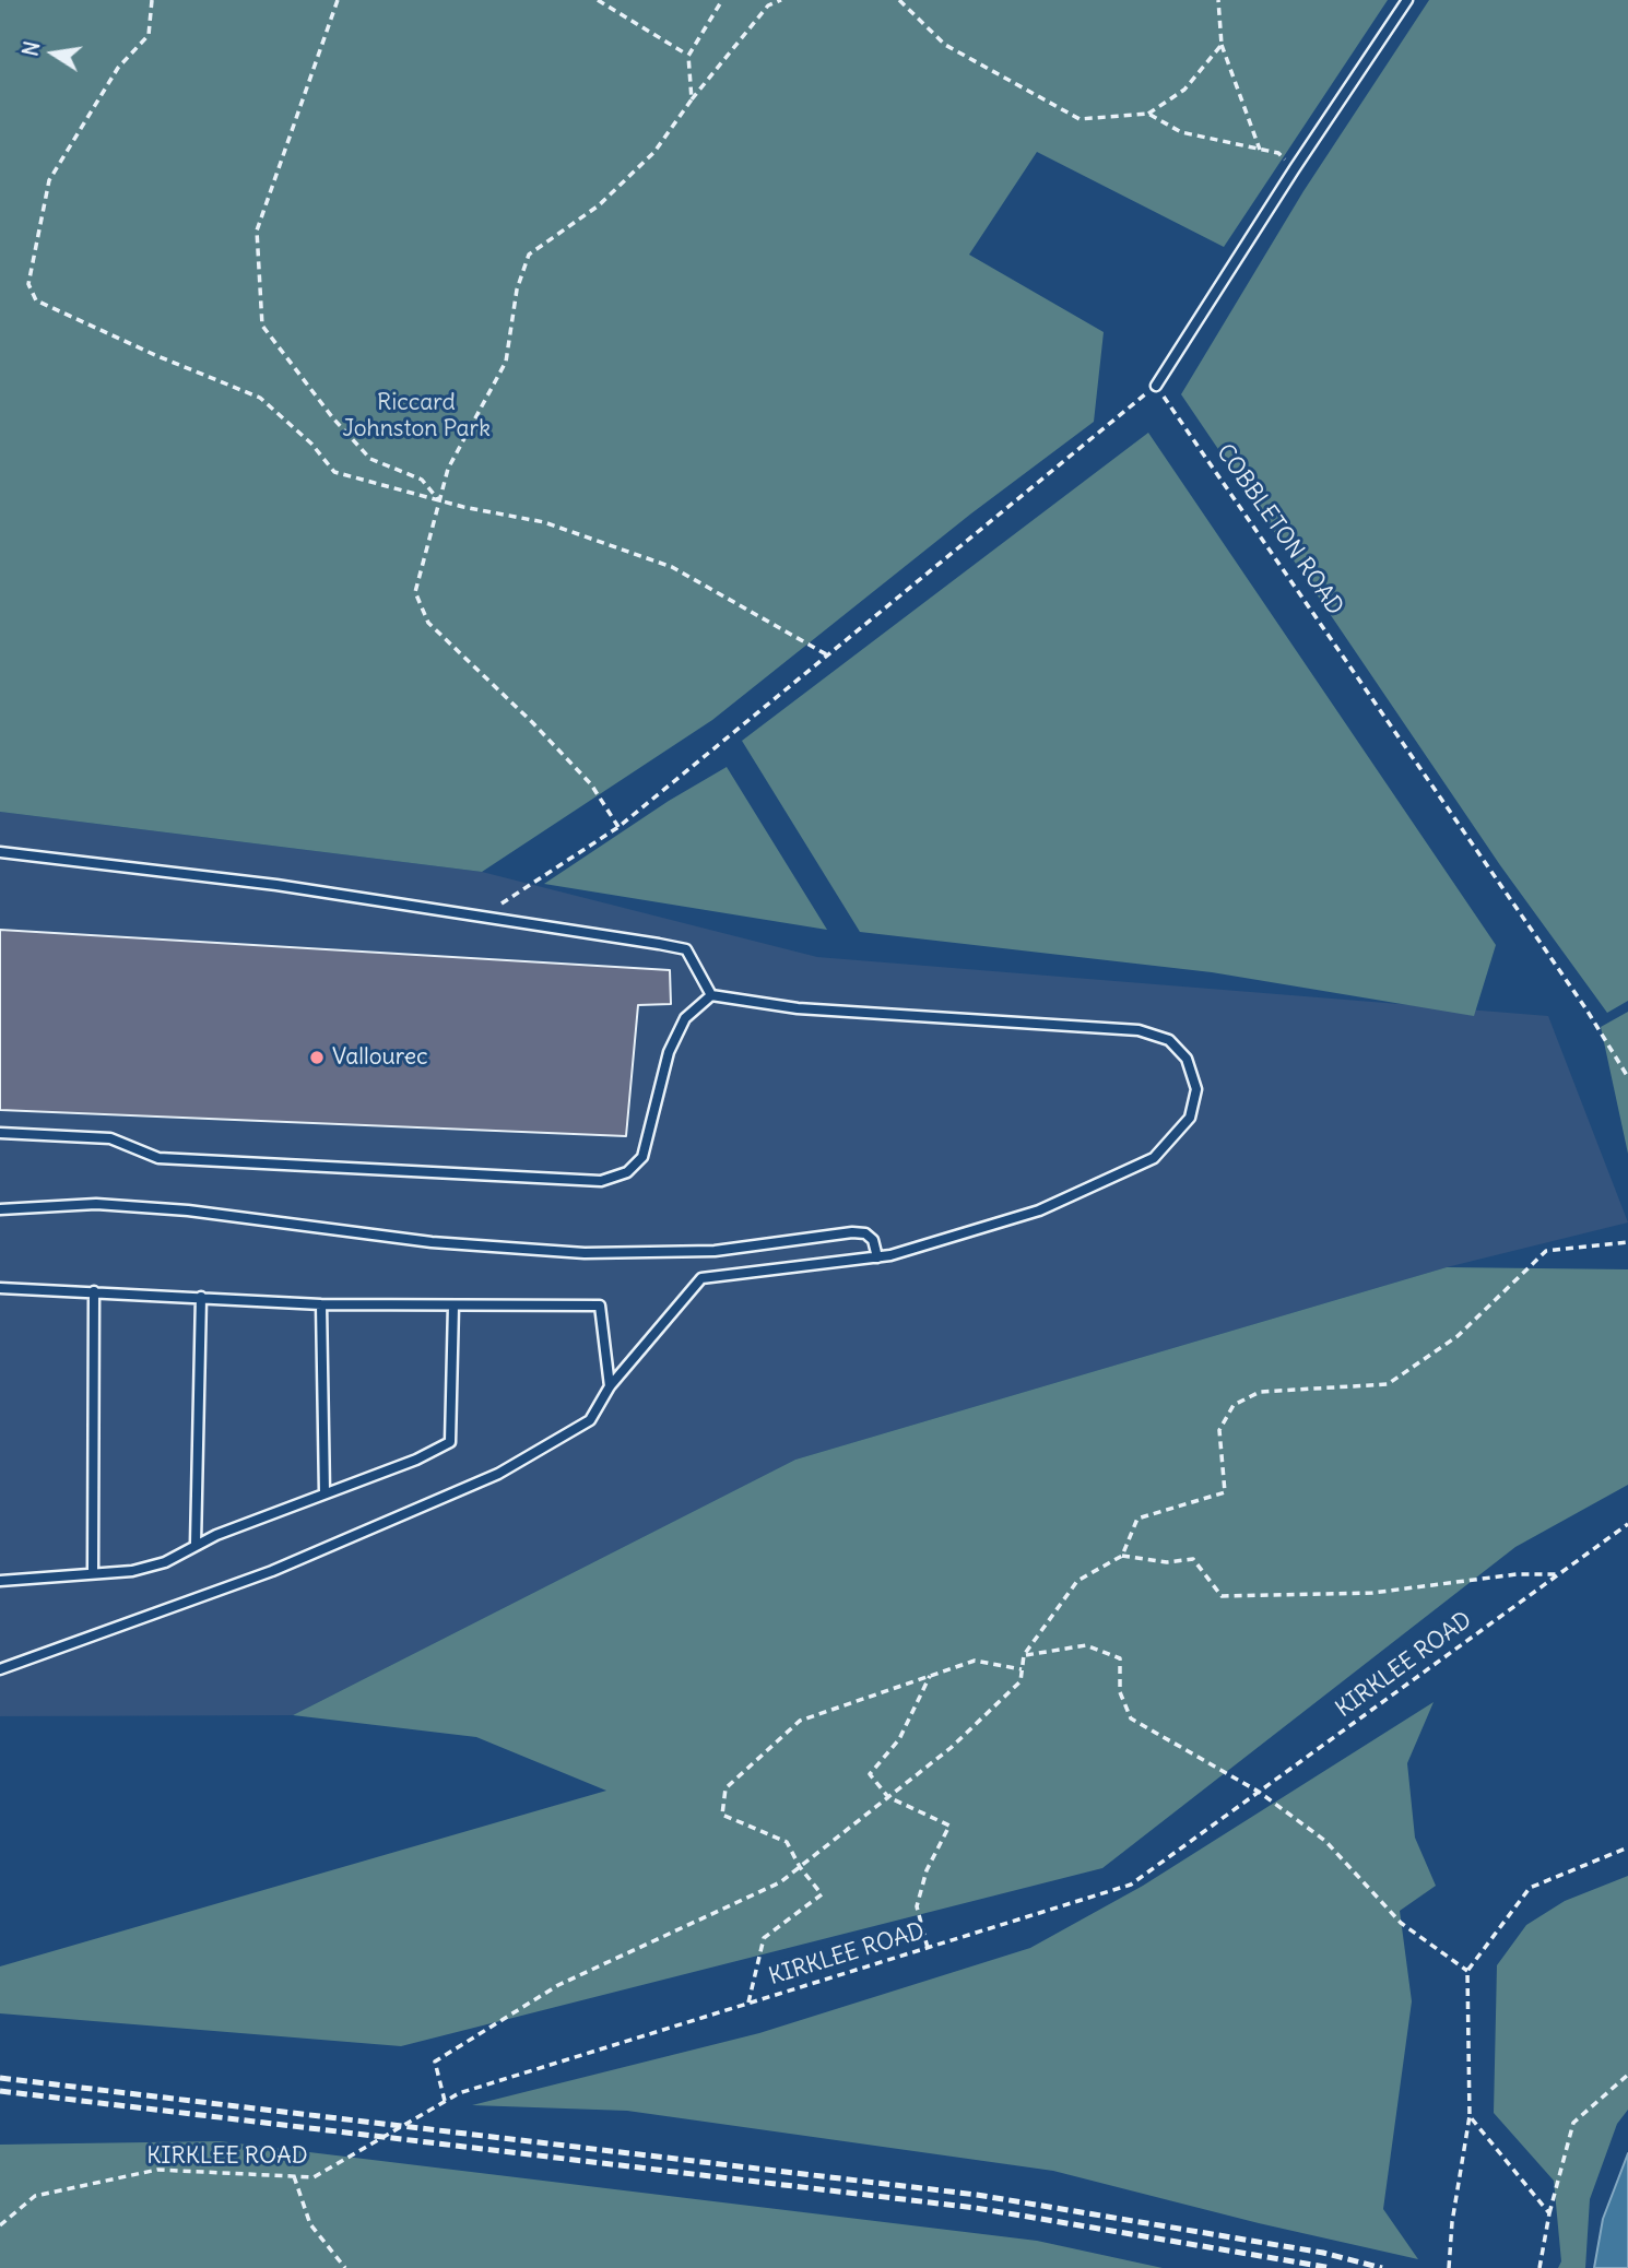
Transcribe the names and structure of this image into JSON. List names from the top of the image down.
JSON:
{
  "streets": {
    "path": ["COBBLETON ROAD", "KIRKLEE ROAD"]
  },
  "parks": ["Riccard Johnston Park"],
  "places": ["Vallourec"],
  "north": "left"
}
